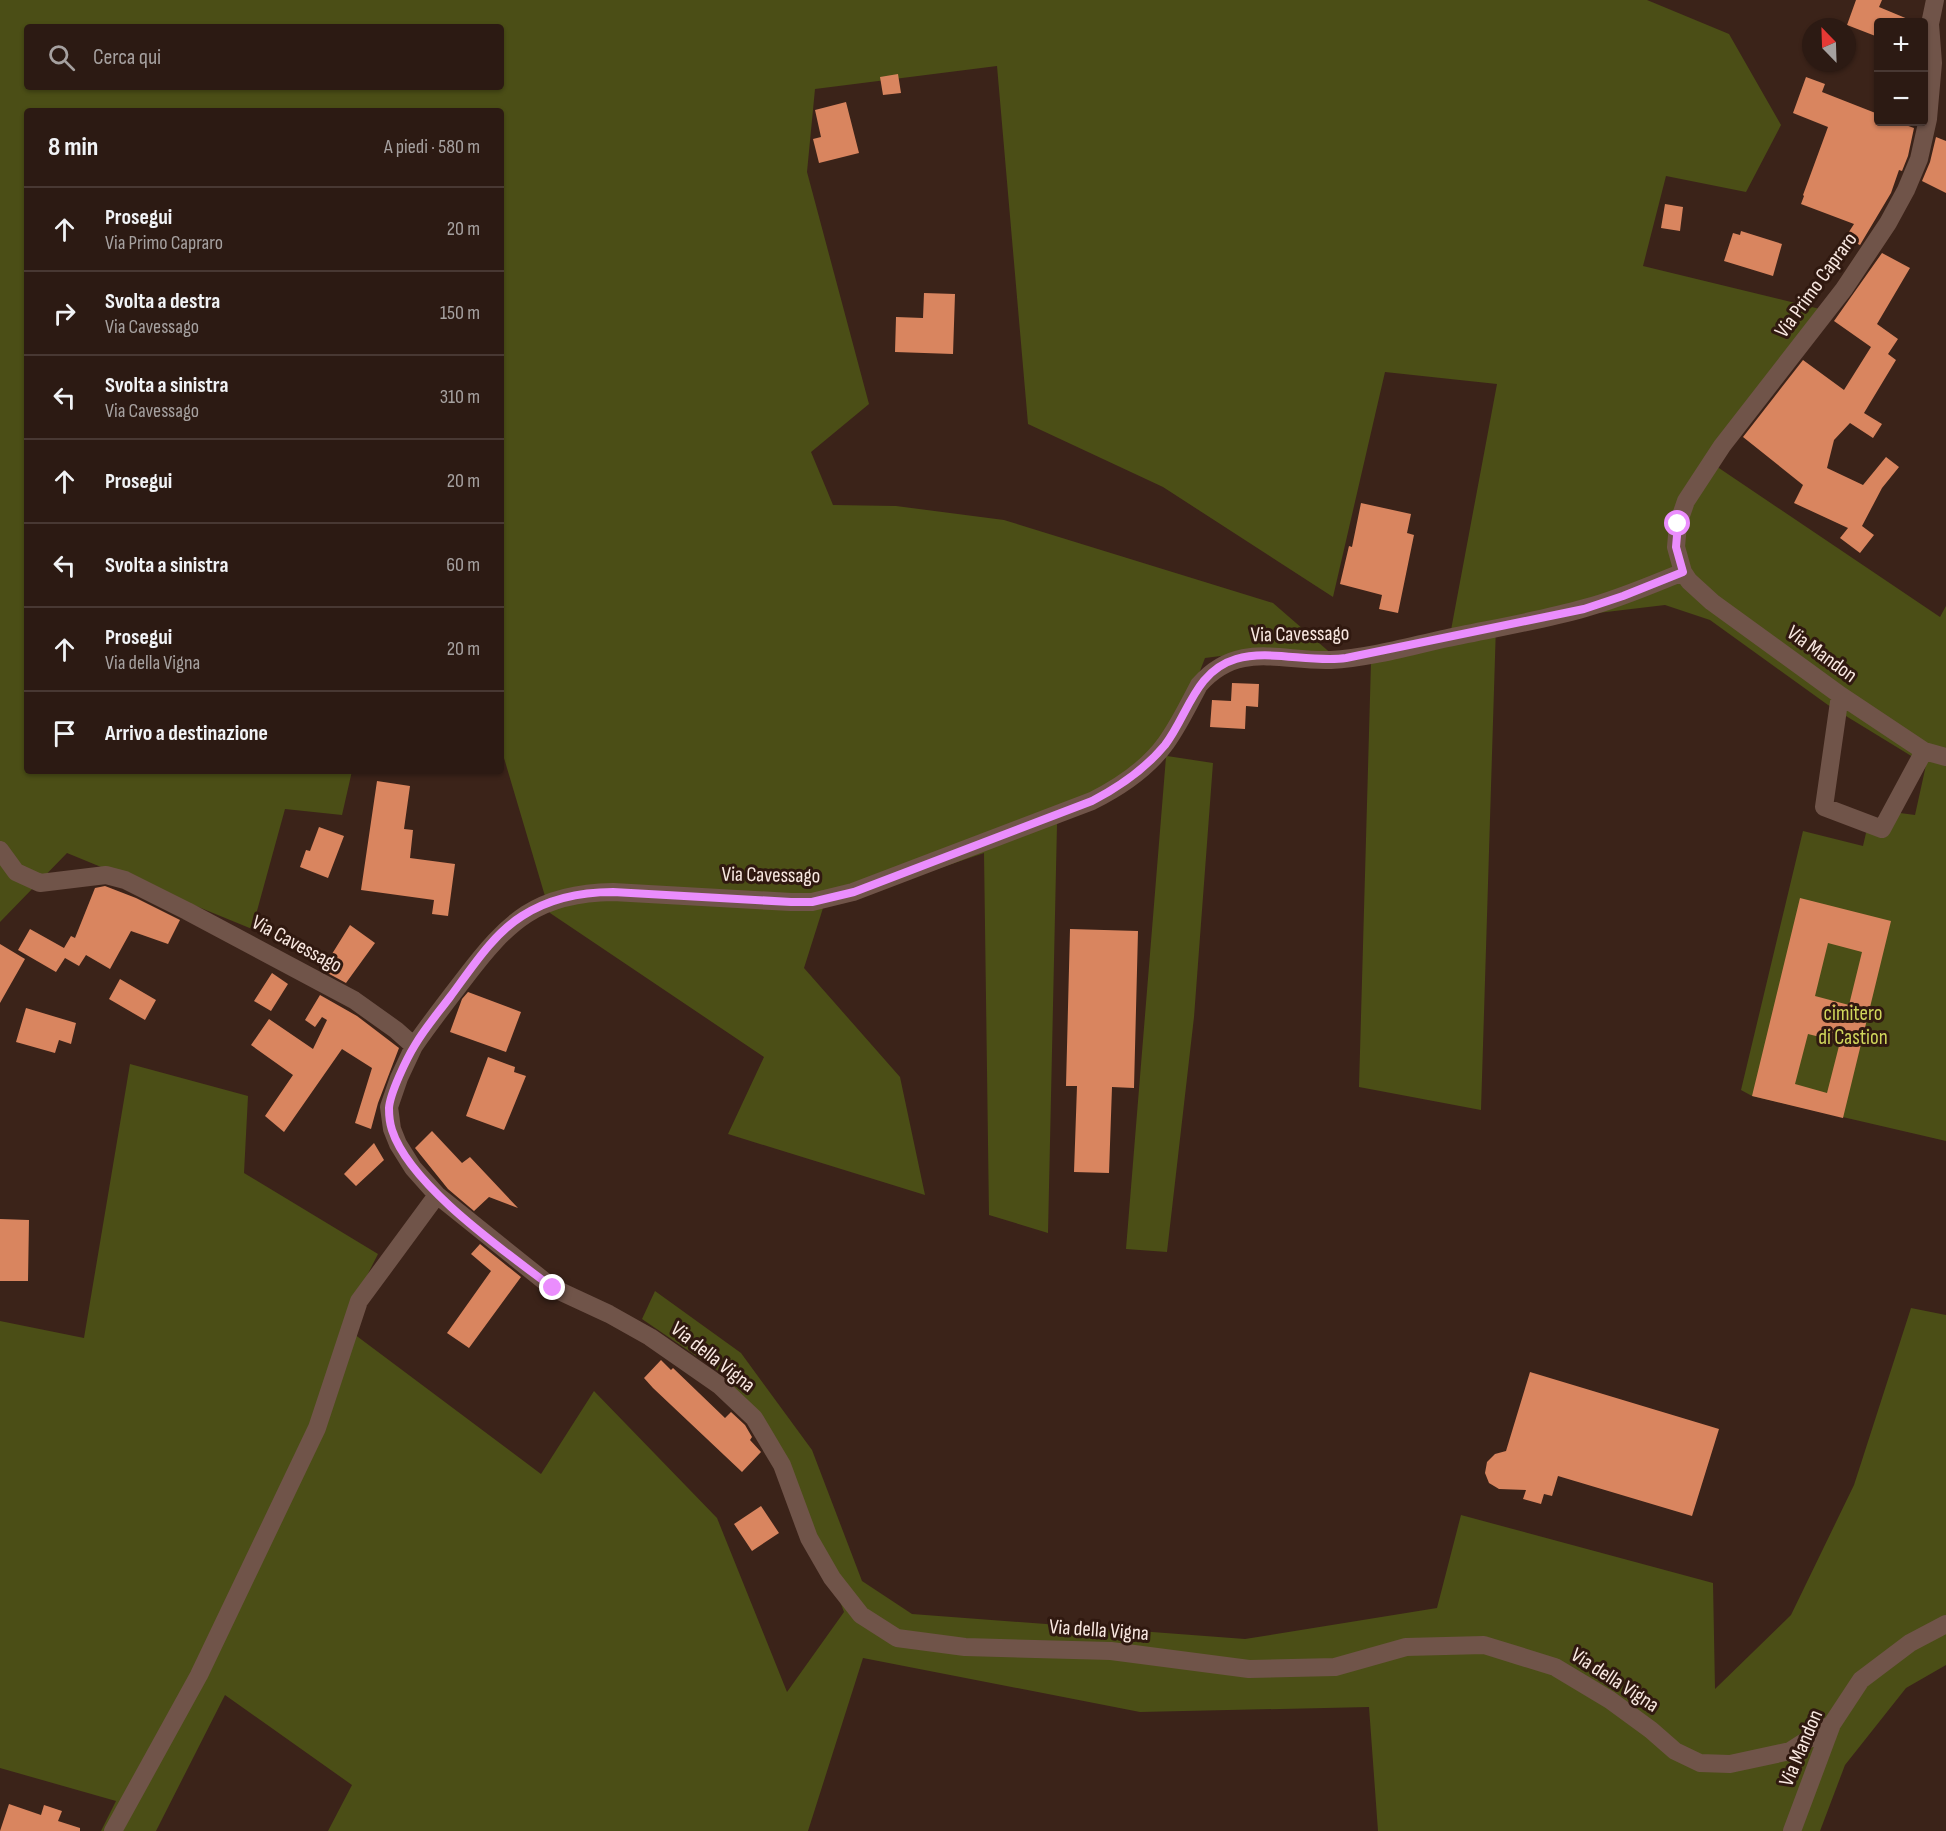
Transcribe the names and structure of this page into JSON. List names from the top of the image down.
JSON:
{
  "streets": {
    "street": [
      "Via Primo Capraro",
      "Via Cavessago",
      "Via Mandon",
      "Via della Vigna"
    ]
  },
  "crossings": [
    ["Via Primo Capraro", "Via Cavessago"],
    ["Via Primo Capraro", "Via Mandon"],
    ["Via Cavessago", "Via Mandon"],
    ["Via Cavessago", "Via della Vigna"],
    ["Via Mandon", "Via della Vigna"]
  ],
  "parks": ["cimitero di Castion"],
  "north": "top left",
  "page": {
    "map_buttons": ["+", "−"],
    "search": "Cerca qui",
    "heading": ["8 min", "A piedi · 580 m"],
    "list": [
      ["Prosegui", "Via Primo Capraro", "20 m"],
      ["Svolta a destra", "Via Cavessago", "150 m"],
      ["Svolta a sinistra", "Via Cavessago", "310 m"],
      ["Prosegui", "20 m"],
      ["Svolta a sinistra", "60 m"],
      ["Prosegui", "Via della Vigna", "20 m"],
      "Arrivo a destinazione"
    ]
  }
}
